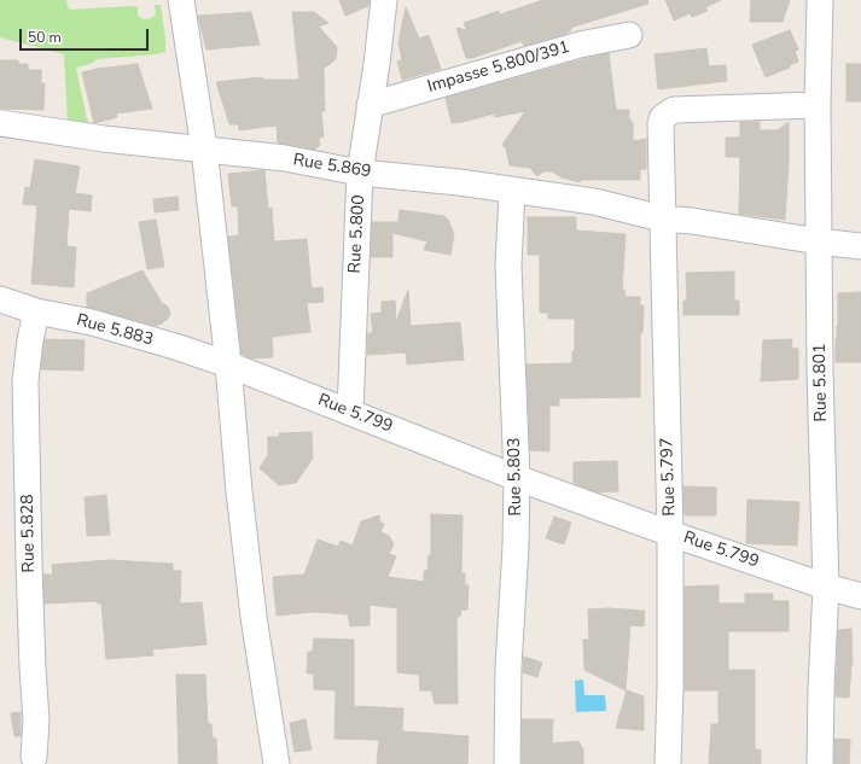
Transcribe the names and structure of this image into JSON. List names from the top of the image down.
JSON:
{
  "streets": {
    "street": [
      "Impasse 5.800/391",
      "Rue 5.869",
      "Rue 5.800",
      "Rue 5.883",
      "Rue 5.801",
      "Rue 5.799",
      "Rue 5.803",
      "Rue 5.797",
      "Rue 5.828"
    ]
  },
  "crossings": [
    ["Impasse 5.800/391", "Rue 5.800"],
    ["Rue 5.869", "Rue 5.800"],
    ["Rue 5.869", "Rue 5.803"],
    ["Rue 5.869", "Rue 5.797"],
    ["Rue 5.800", "Rue 5.799"],
    ["Rue 5.883", "Rue 5.799"],
    ["Rue 5.883", "Rue 5.828"],
    ["Rue 5.801", "Rue 5.799"],
    ["Rue 5.801", "Rue 5.797"],
    ["Rue 5.799", "Rue 5.803"],
    ["Rue 5.799", "Rue 5.797"]
  ],
  "scale_bar": "50 m"
}
